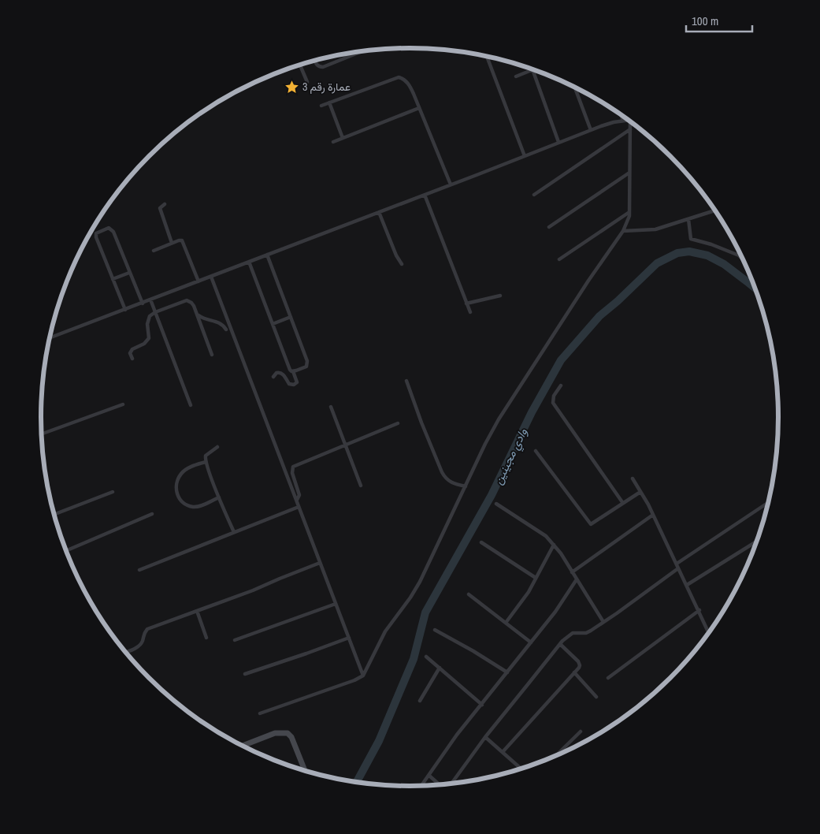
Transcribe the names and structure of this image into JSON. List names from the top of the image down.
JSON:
{
  "water": ["وادي مجينين"],
  "places": {
    "place": ["عمارة رقم 3"]
  },
  "scale_bar": "100 m"
}
